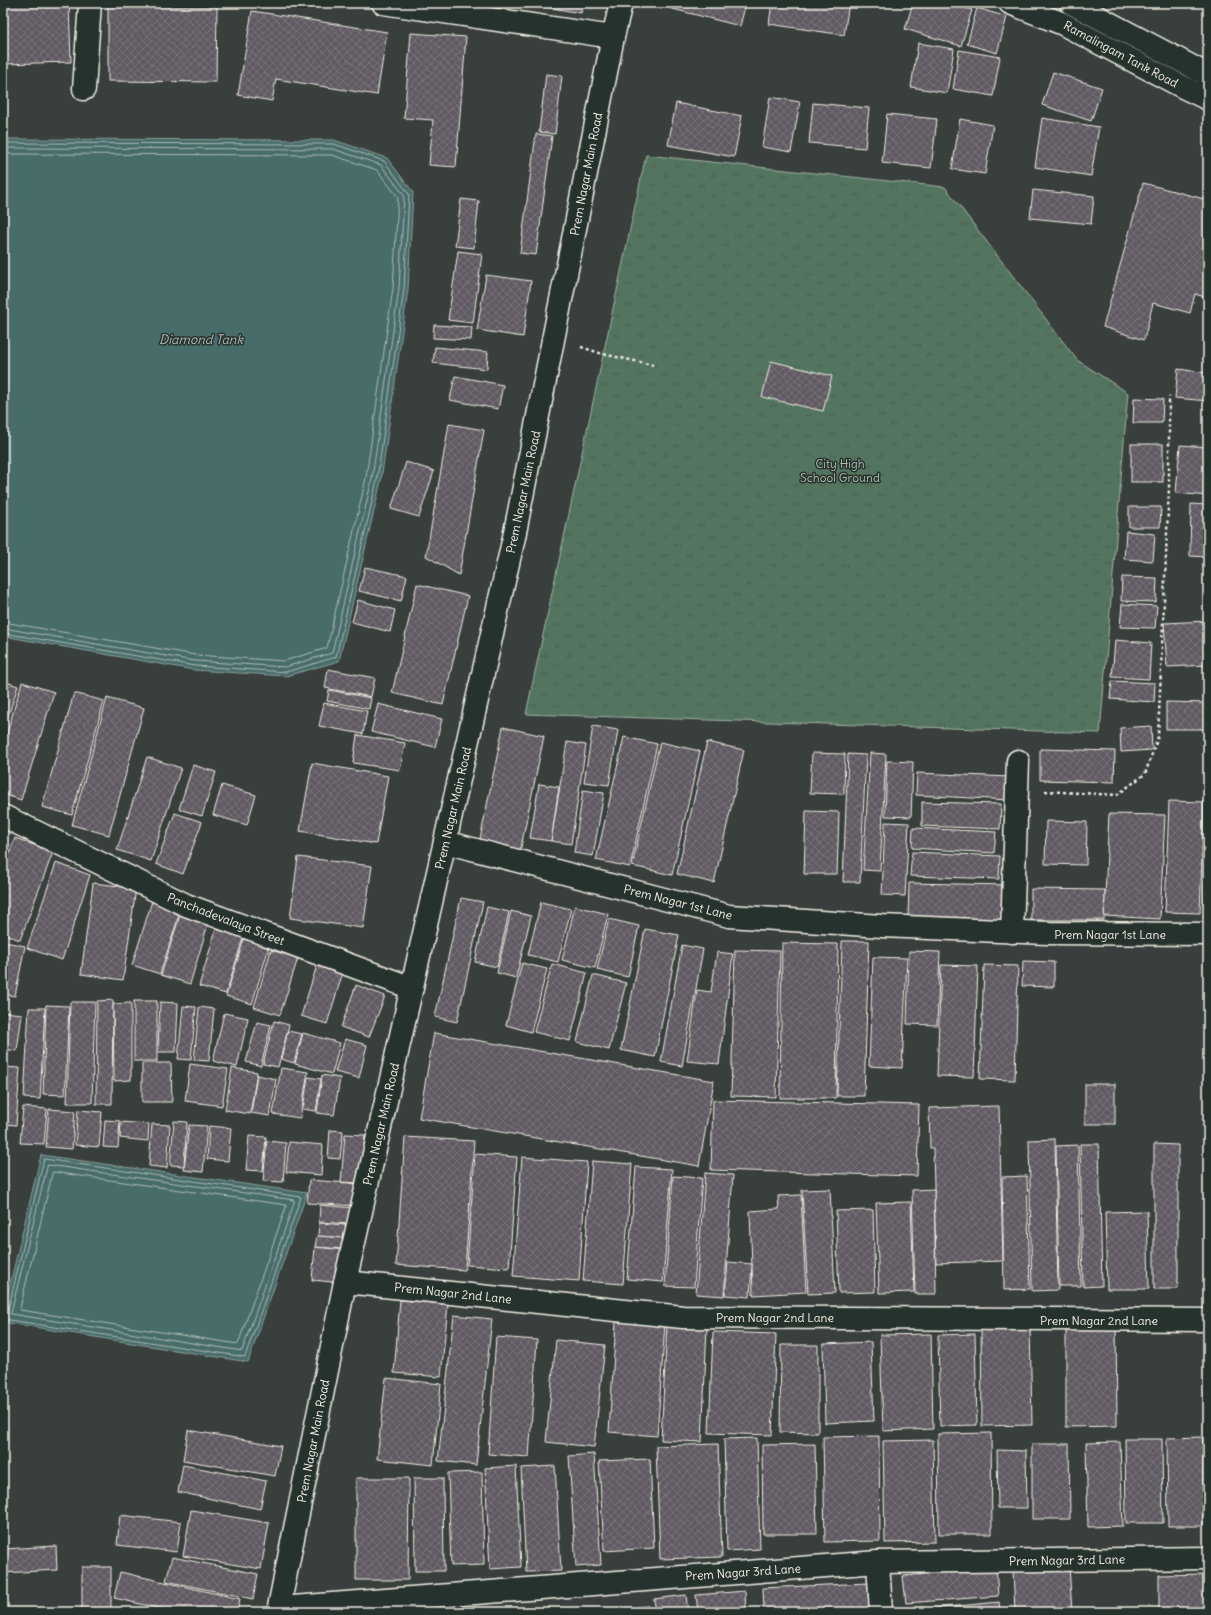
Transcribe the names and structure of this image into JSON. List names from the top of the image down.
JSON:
{
  "streets": {
    "street": [
      "Ramalingam Tank Road",
      "Prem Nagar Main Road",
      "Prem Nagar 1st Lane",
      "Panchadevalaya Street",
      "Prem Nagar 2nd Lane",
      "Prem Nagar 3rd Lane"
    ]
  },
  "crossings": [
    ["Prem Nagar Main Road", "Prem Nagar 1st Lane"],
    ["Prem Nagar Main Road", "Panchadevalaya Street"],
    ["Prem Nagar Main Road", "Prem Nagar 2nd Lane"],
    ["Prem Nagar Main Road", "Prem Nagar 3rd Lane"]
  ],
  "water": ["Diamond Tank"],
  "parks": ["City High School Ground"]
}
